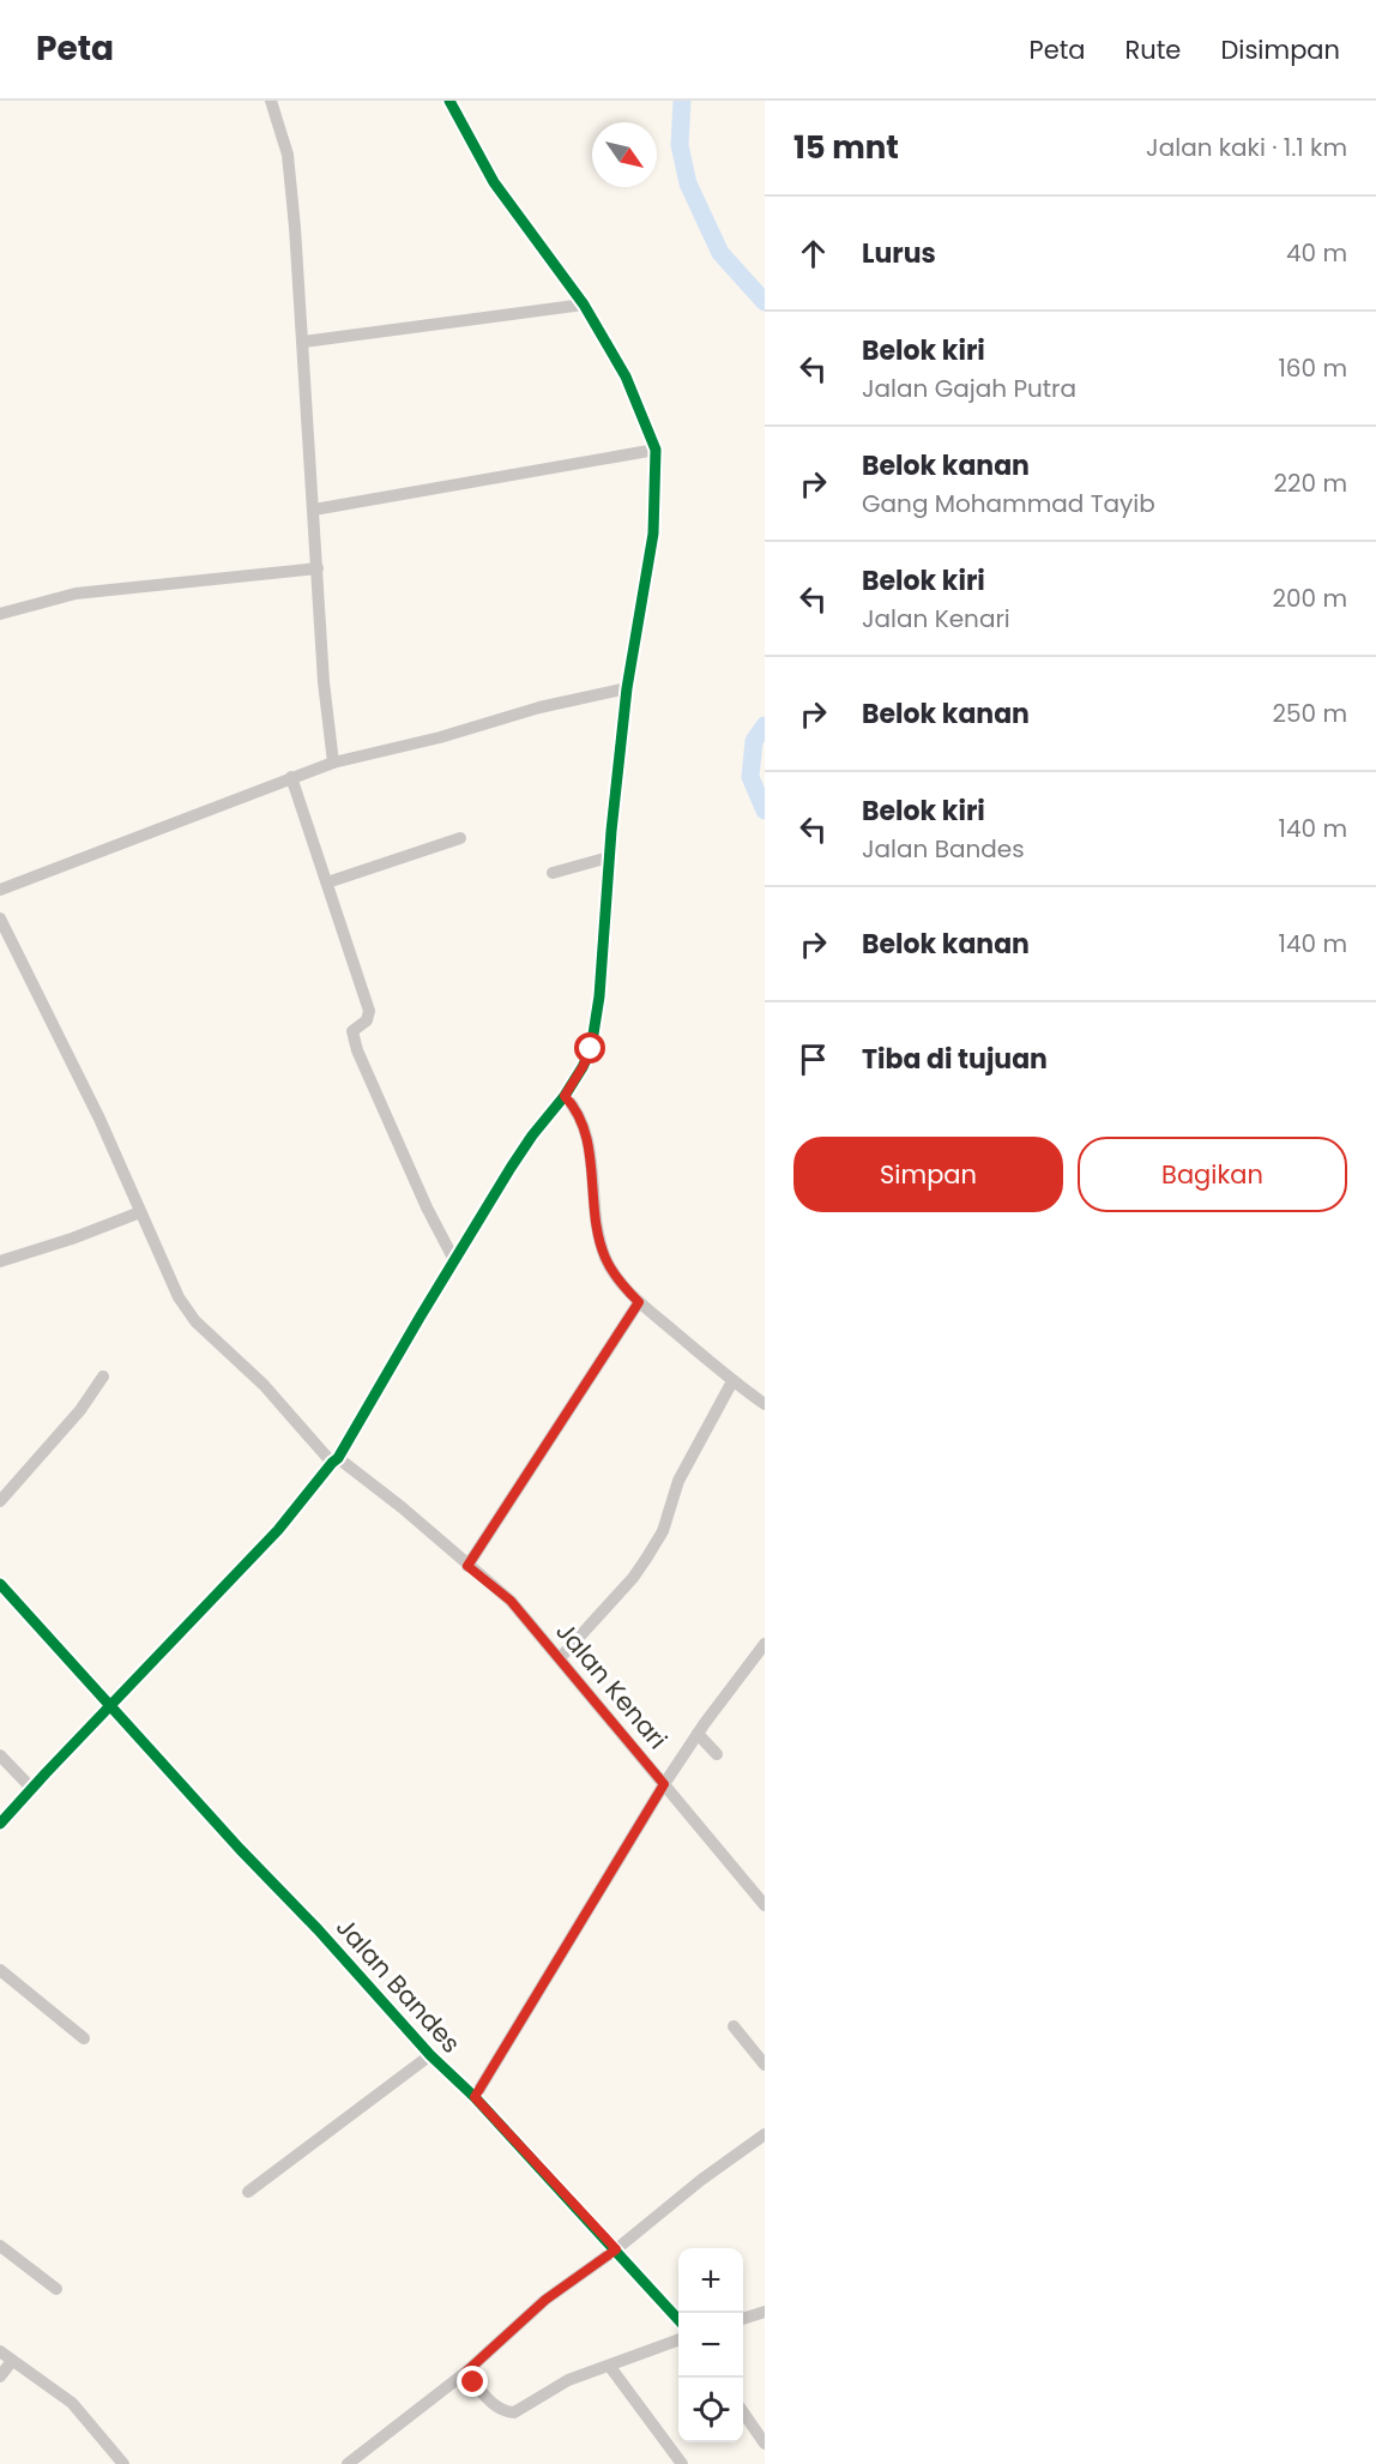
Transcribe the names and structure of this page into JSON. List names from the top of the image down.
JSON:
{
  "streets": {
    "street": ["Jalan Kenari", "Jalan Bandes"]
  },
  "north": "bottom right",
  "page": {
    "header": "Peta",
    "nav": ["Peta", "Rute", "Disimpan"],
    "heading": ["15 mnt", "Jalan kaki · 1.1 km"],
    "list": [
      ["Lurus", "40 m"],
      ["Belok kiri", "Jalan Gajah Putra", "160 m"],
      ["Belok kanan", "Gang Mohammad Tayib", "220 m"],
      ["Belok kiri", "Jalan Kenari", "200 m"],
      ["Belok kanan", "250 m"],
      ["Belok kiri", "Jalan Bandes", "140 m"],
      ["Belok kanan", "140 m"],
      "Tiba di tujuan"
    ],
    "buttons": ["Simpan", "Bagikan"],
    "map_buttons": ["+", "−"]
  }
}
